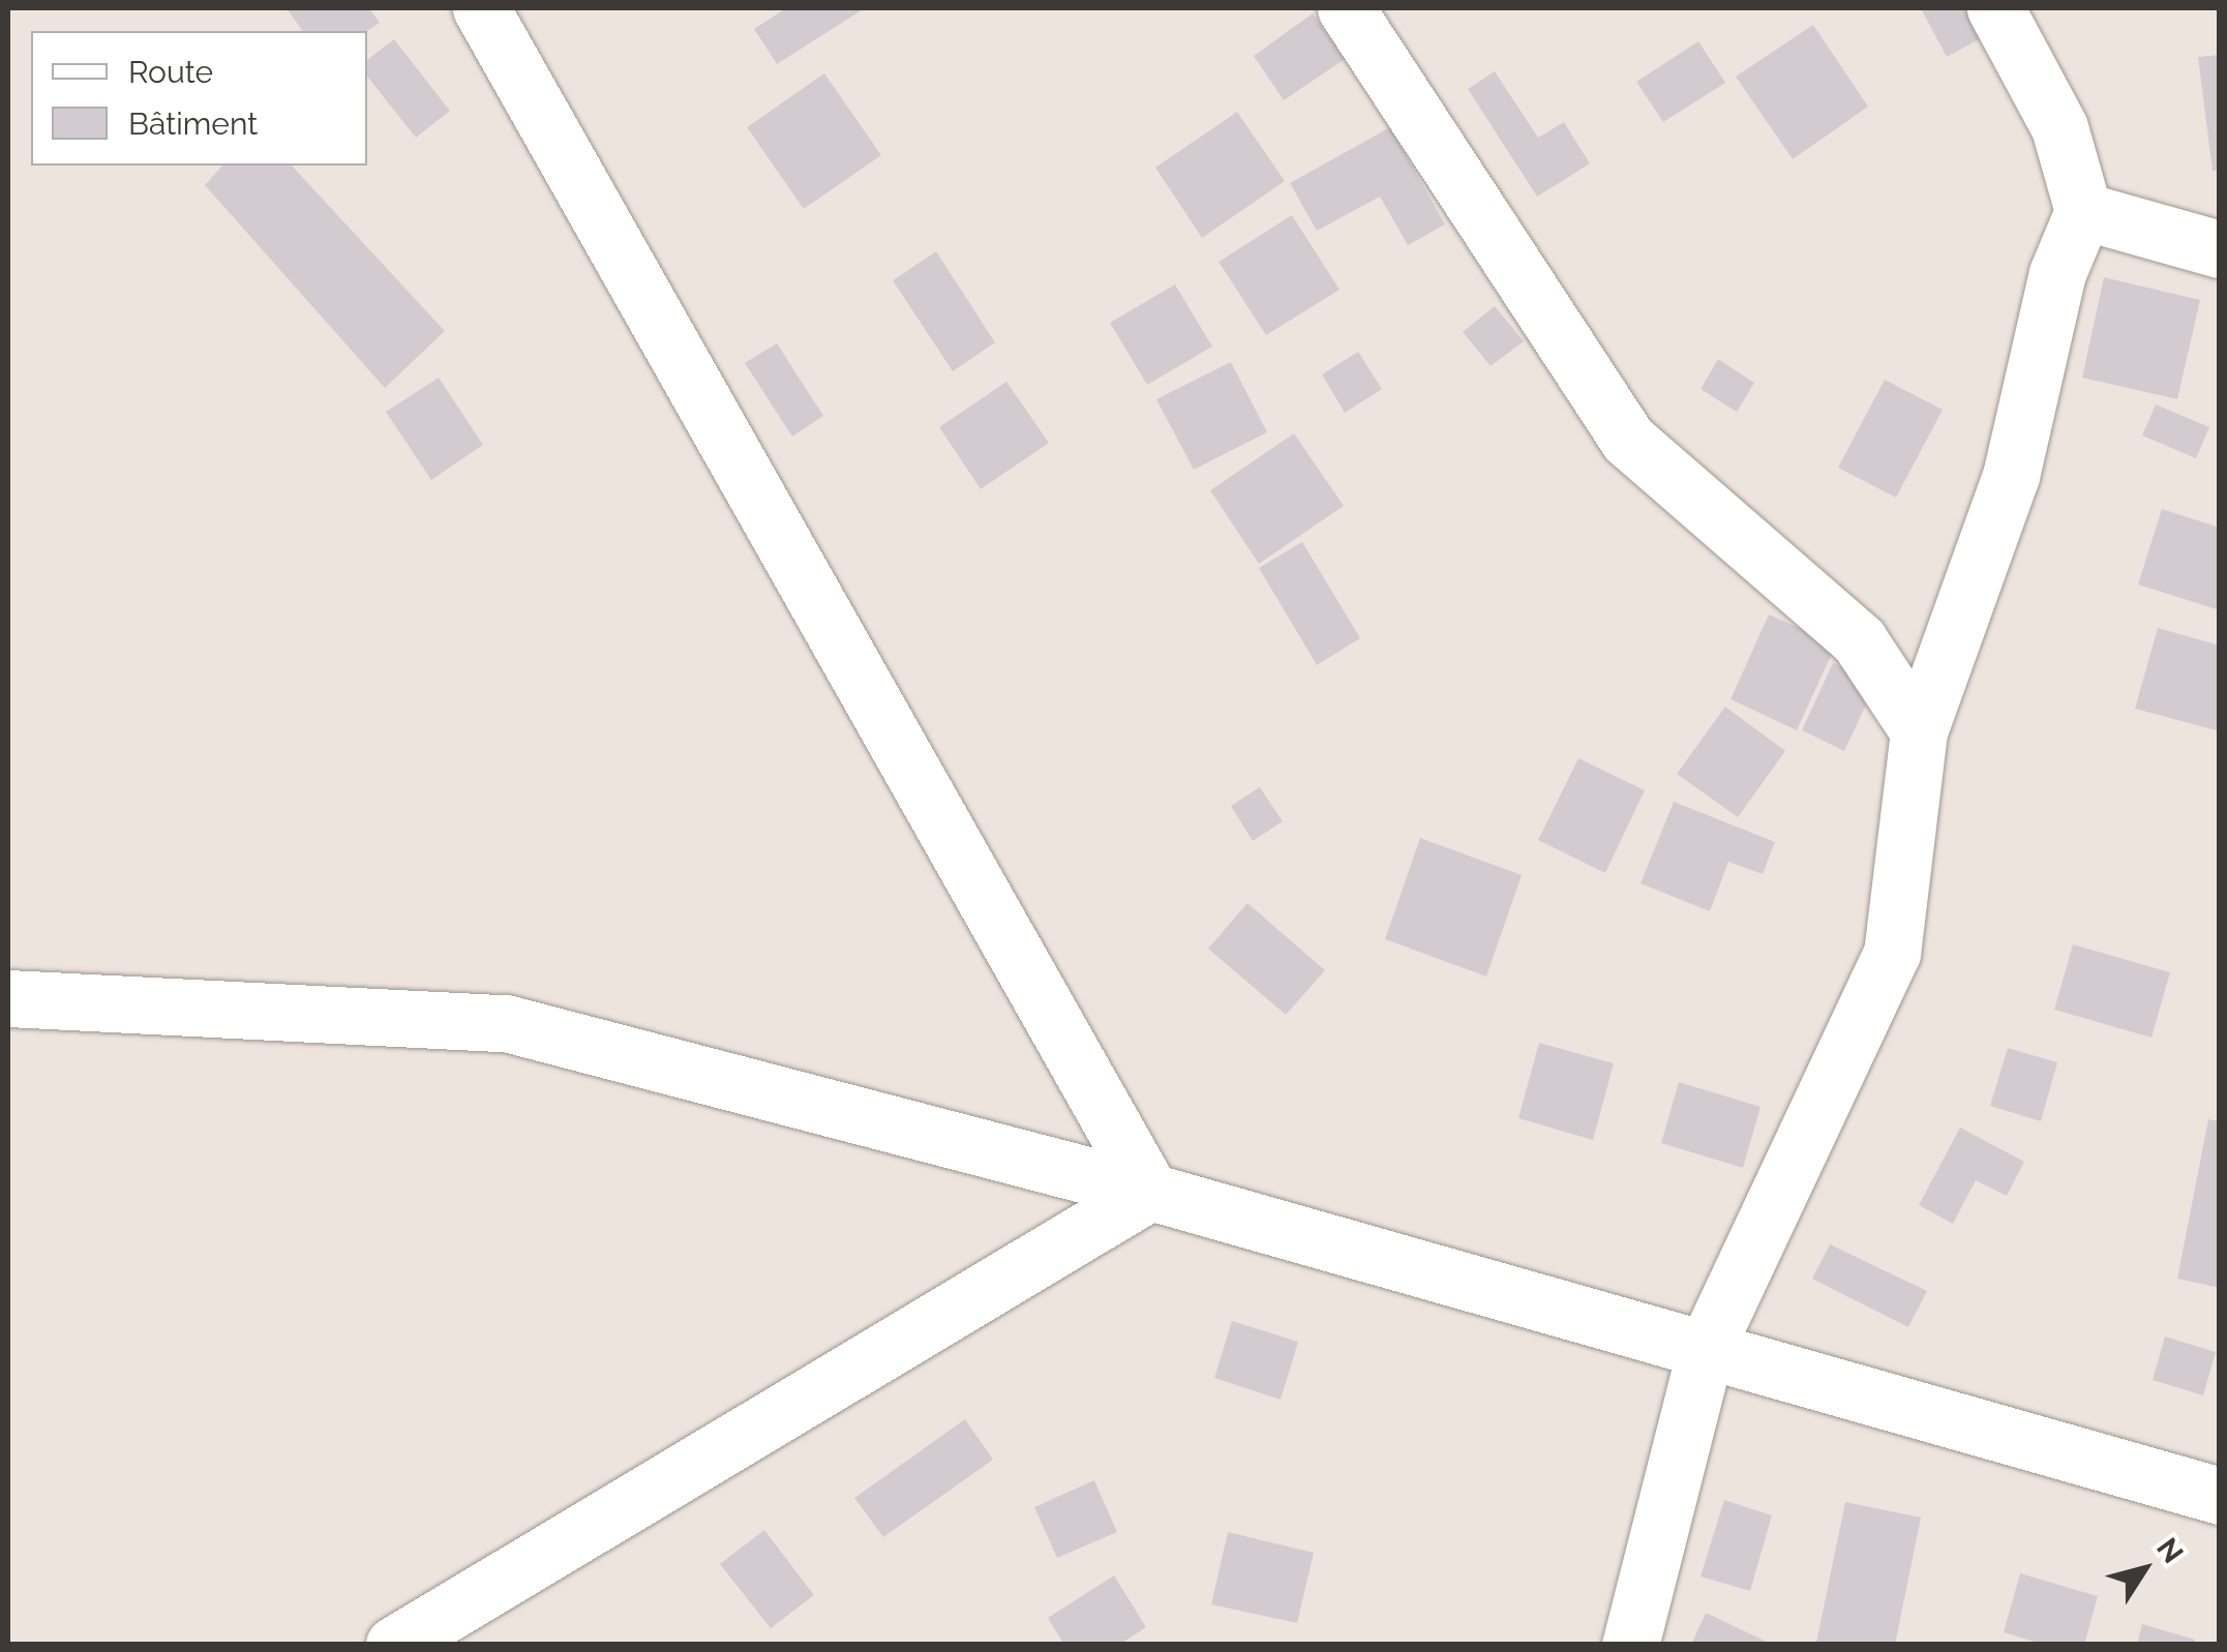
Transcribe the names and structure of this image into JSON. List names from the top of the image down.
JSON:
{
  "legend": ["Route", "Bâtiment"],
  "north": "top right"
}
